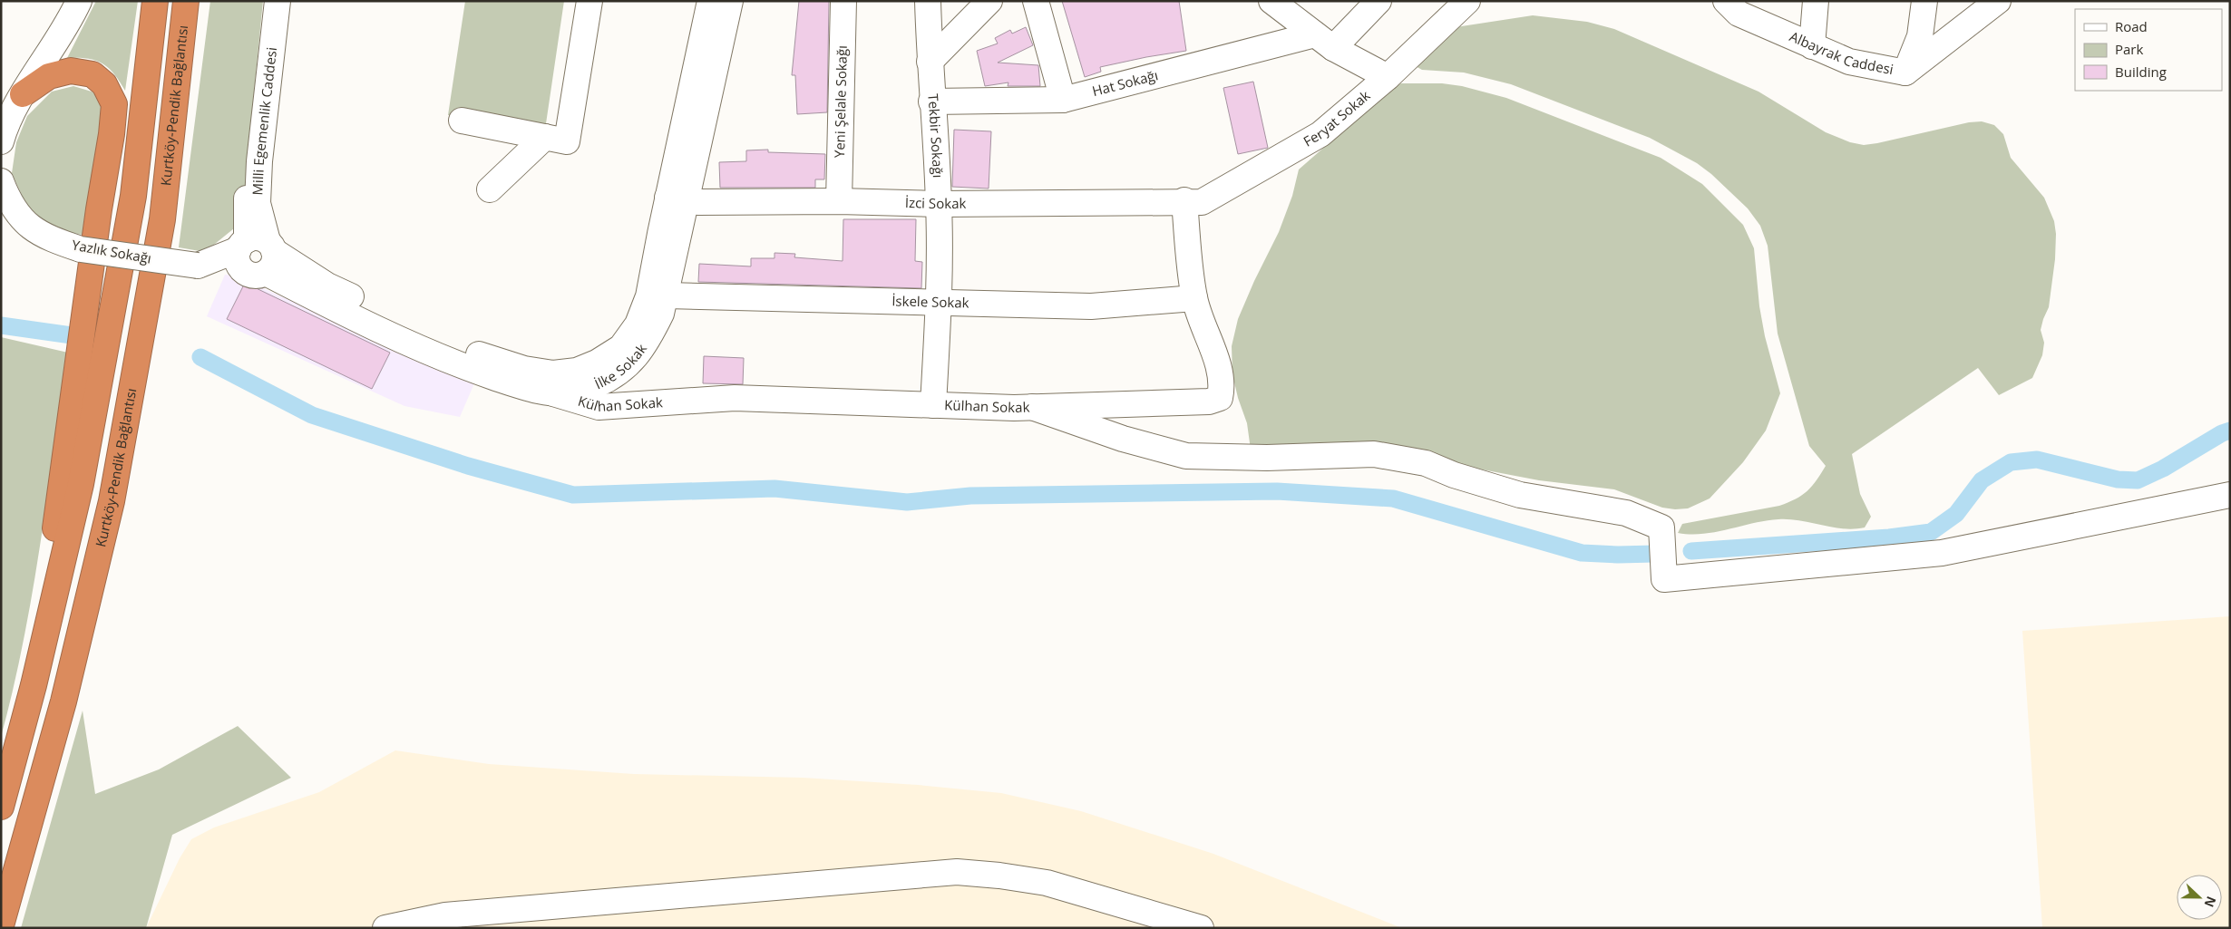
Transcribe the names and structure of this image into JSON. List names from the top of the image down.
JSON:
{
  "streets": {
    "highway": ["Kurtköy-Pendik Bağlantısı"],
    "street": [
      "Albayrak Caddesi",
      "Hat Sokağı",
      "Yeni Şelale Sokağı",
      "Feryat Sokak",
      "Milli Egemenlik Caddesi",
      "Tekbir Sokağı",
      "İzci Sokak",
      "Yazlık Sokağı",
      "İskele Sokak",
      "İlke Sokak",
      "Külhan Sokak"
    ]
  },
  "crossings": [
    ["Hat Sokağı", "Tekbir Sokağı"],
    ["Yeni Şelale Sokağı", "İzci Sokak"],
    ["Feryat Sokak", "İzci Sokak"],
    ["Feryat Sokak", "Külhan Sokak"],
    ["Milli Egemenlik Caddesi", "Yazlık Sokağı"],
    ["Milli Egemenlik Caddesi", "İlke Sokak"],
    ["Tekbir Sokağı", "İzci Sokak"],
    ["Tekbir Sokağı", "İskele Sokak"],
    ["Tekbir Sokağı", "Külhan Sokak"],
    ["İzci Sokak", "İlke Sokak"],
    ["İzci Sokak", "Külhan Sokak"],
    ["Yazlık Sokağı", "İlke Sokak"],
    ["İskele Sokak", "İlke Sokak"],
    ["İskele Sokak", "Külhan Sokak"],
    ["İlke Sokak", "Külhan Sokak"]
  ],
  "legend": ["Road", "Park", "Building"],
  "north": "right"
}
